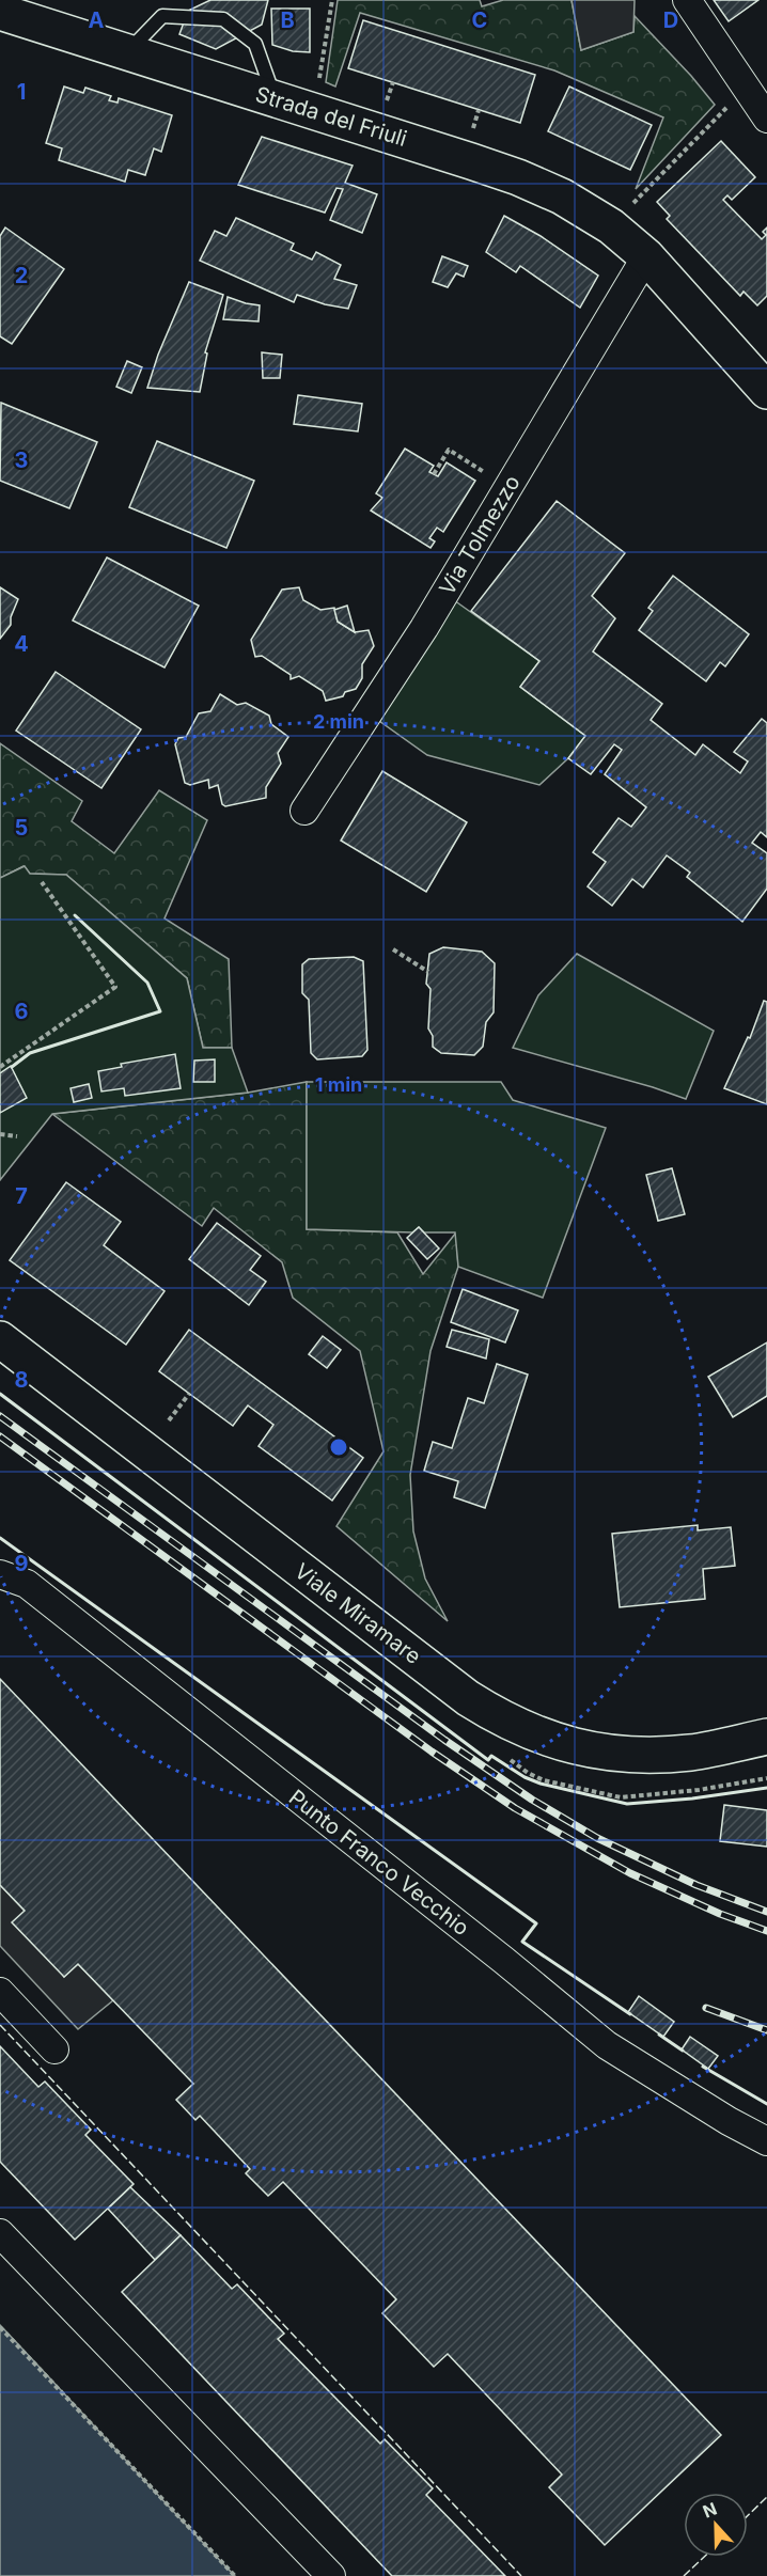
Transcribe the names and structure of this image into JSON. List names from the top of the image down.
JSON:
{
  "streets": {
    "main road": ["Strada del Friuli", "Viale Miramare"],
    "street": ["Via Tolmezzo", "Punto Franco Vecchio"]
  },
  "crossings": [
    ["Strada del Friuli", "Via Tolmezzo"]
  ],
  "north": "top",
  "grid": {
    "columns": [
      "A",
      "B",
      "C",
      "D"
    ],
    "rows": [
      "1",
      "2",
      "3",
      "4",
      "5",
      "6",
      "7",
      "8",
      "9"
    ]
  },
  "rings": ["2 min", "1 min"]
}
